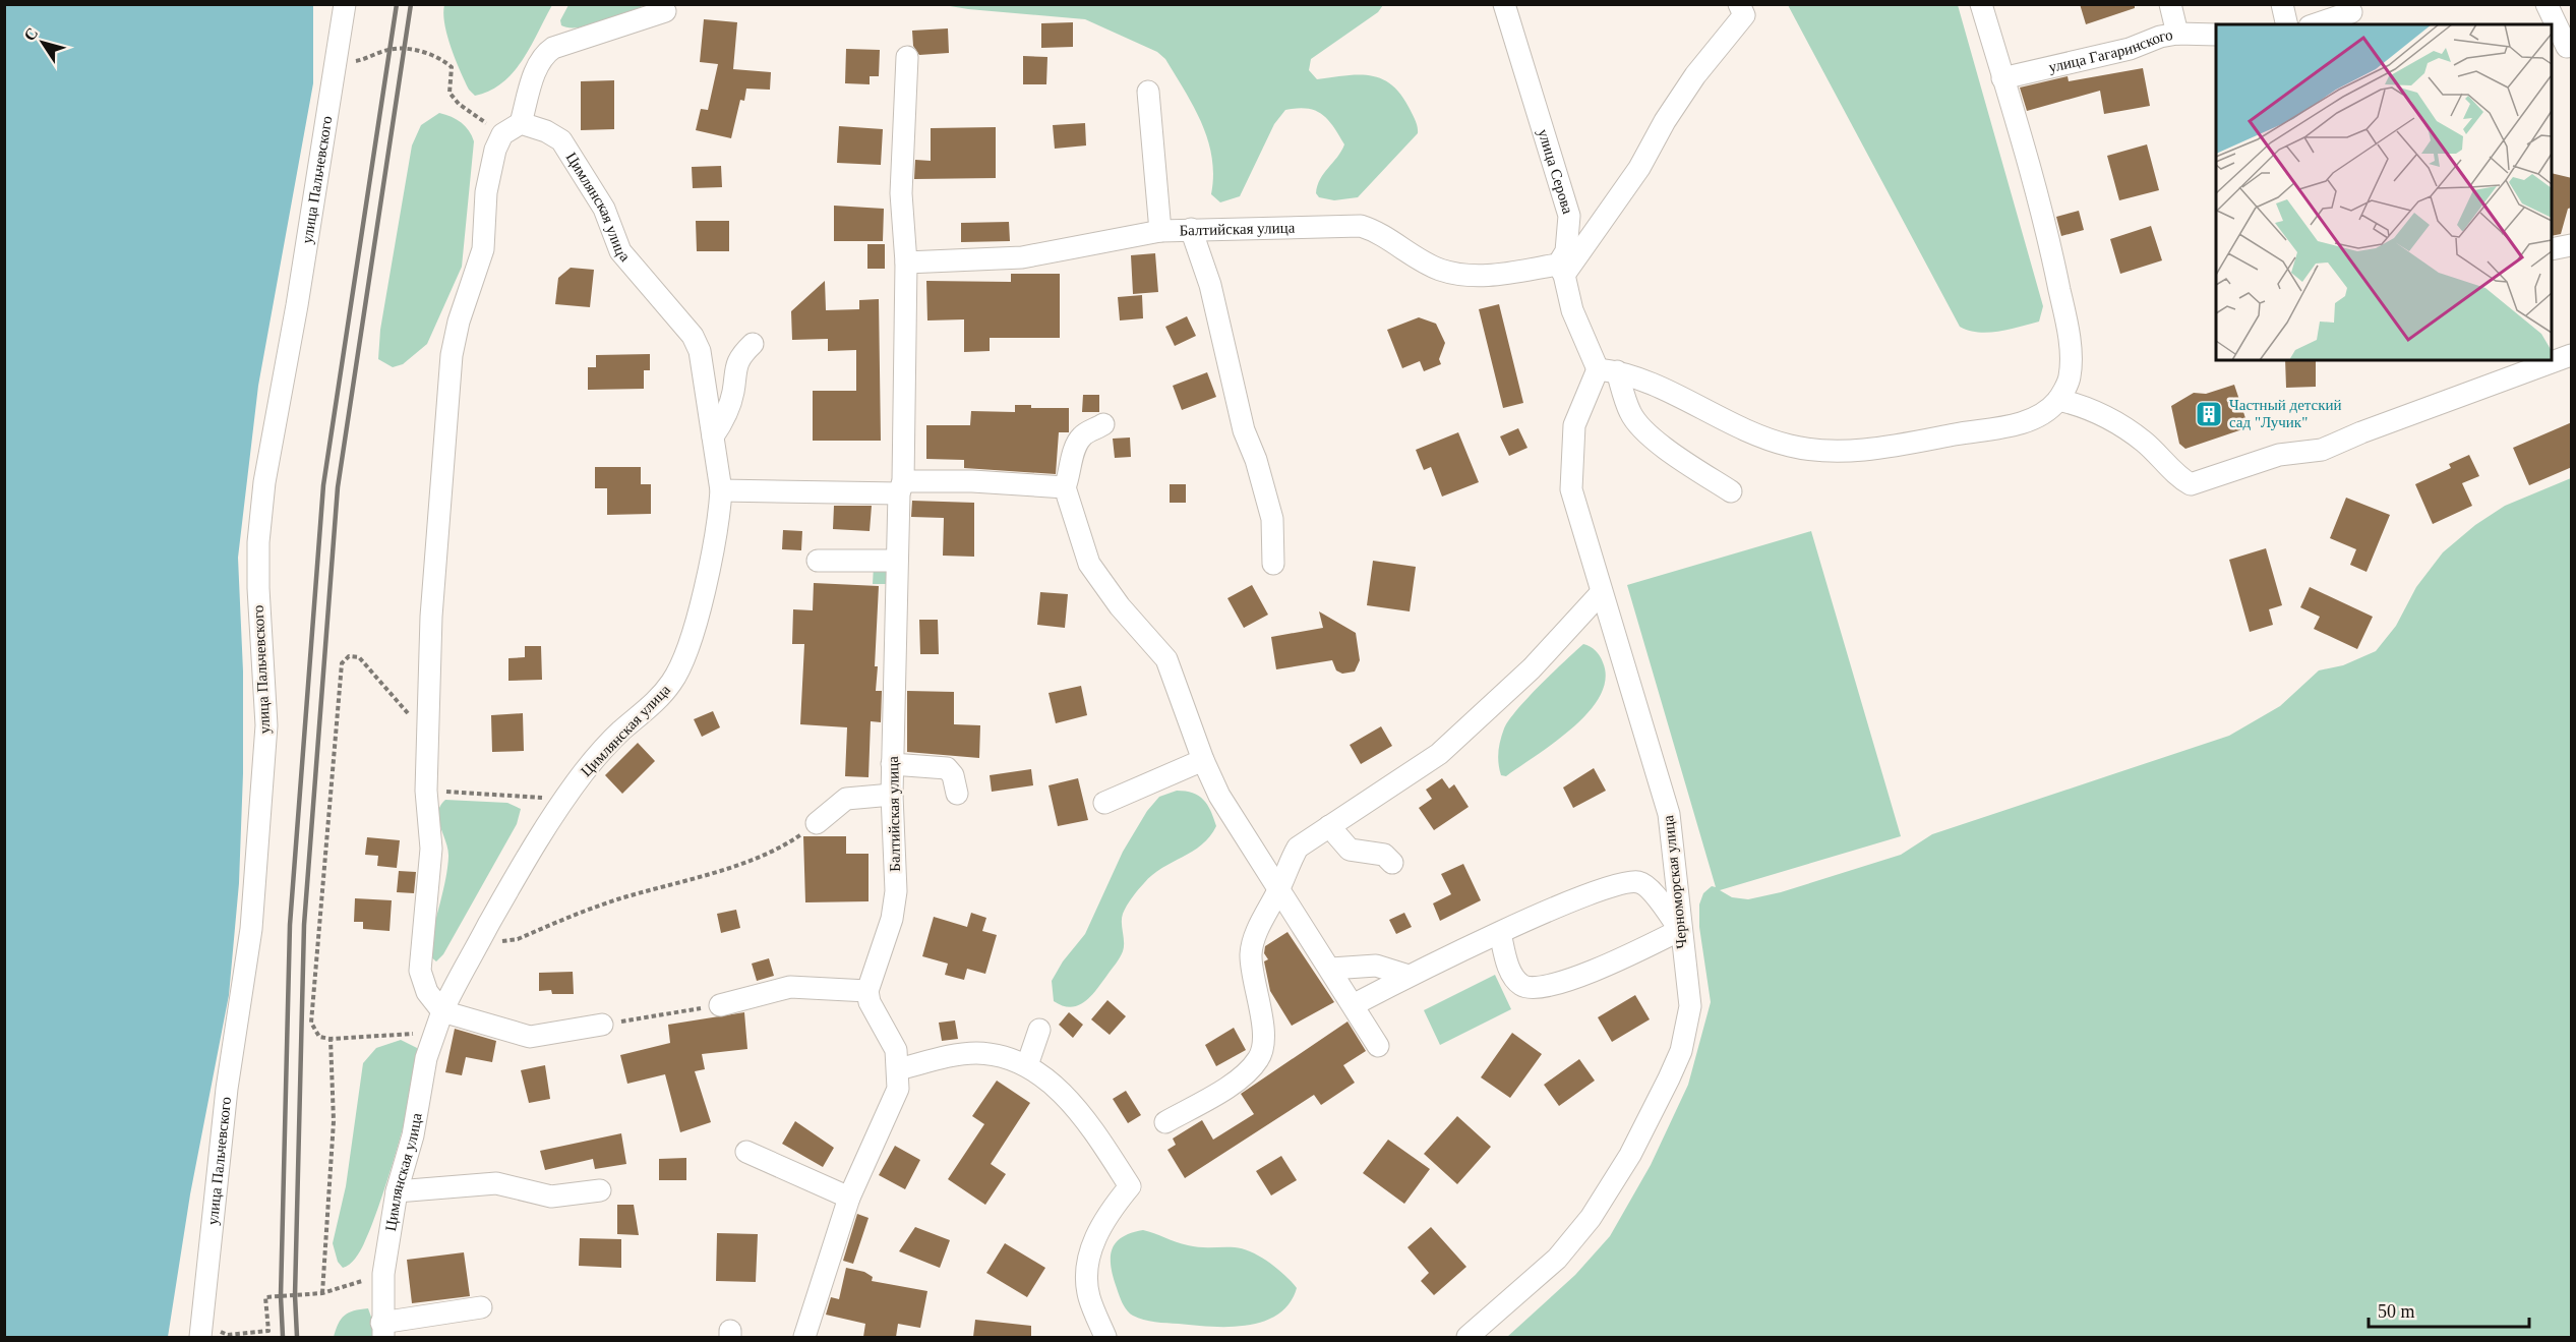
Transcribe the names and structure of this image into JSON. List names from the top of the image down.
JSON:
{
  "streets": {
    "street": [
      "улица Гагаринского",
      "улица Серова",
      "улица Пальчевского",
      "Цимлянская улица",
      "Балтийская улица",
      "Черноморская улица"
    ]
  },
  "crossings": [
    ["улица Серова", "Балтийская улица"]
  ],
  "places": {
    "building": ["Частный детский сад \"Лучик\""]
  },
  "scale_bar": "50 m",
  "north": "top left"
}
